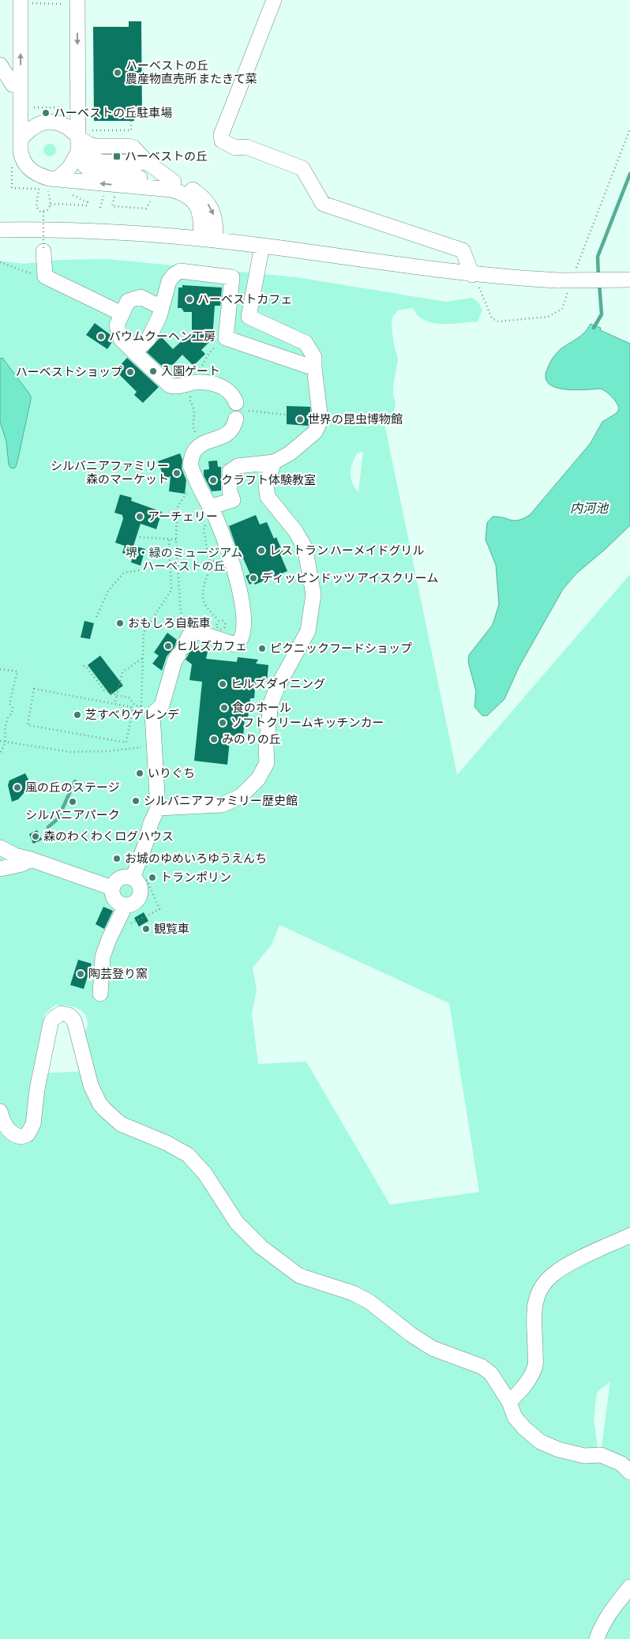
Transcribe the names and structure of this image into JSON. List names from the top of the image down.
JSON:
{
  "water": ["内河池"],
  "parks": ["堺・緑のミュージアム ハーベストの丘"],
  "places": {
    "other": [
      "ハーベストの丘 農産物直売所 またきて菜",
      "ハーベストの丘駐車場",
      "ハーベストカフェ",
      "バウムクーヘン工房",
      "入園ゲート",
      "ハーベストショップ",
      "世界の昆虫博物館",
      "シルバニアファミリー 森のマーケット",
      "クラフト体験教室",
      "アーチェリー",
      "レストラン ハーメイドグリル",
      "ディッピンドッツ アイスクリーム",
      "おもしろ自転車",
      "ヒルズカフェ",
      "ピクニックフードショップ",
      "ヒルズダイニング",
      "食のホール",
      "芝すべりゲレンデ",
      "ソフトクリームキッチンカー",
      "みのりの丘",
      "いりぐち",
      "風の丘のステージ",
      "シルバニアファミリー歴史館",
      "シルバニアパーク",
      "森のわくわくログハウス",
      "お城のゆめいろゆうえんち",
      "トランポリン",
      "観覧車",
      "陶芸登り窯"
    ],
    "transit": ["ハーベストの丘"]
  }
}
